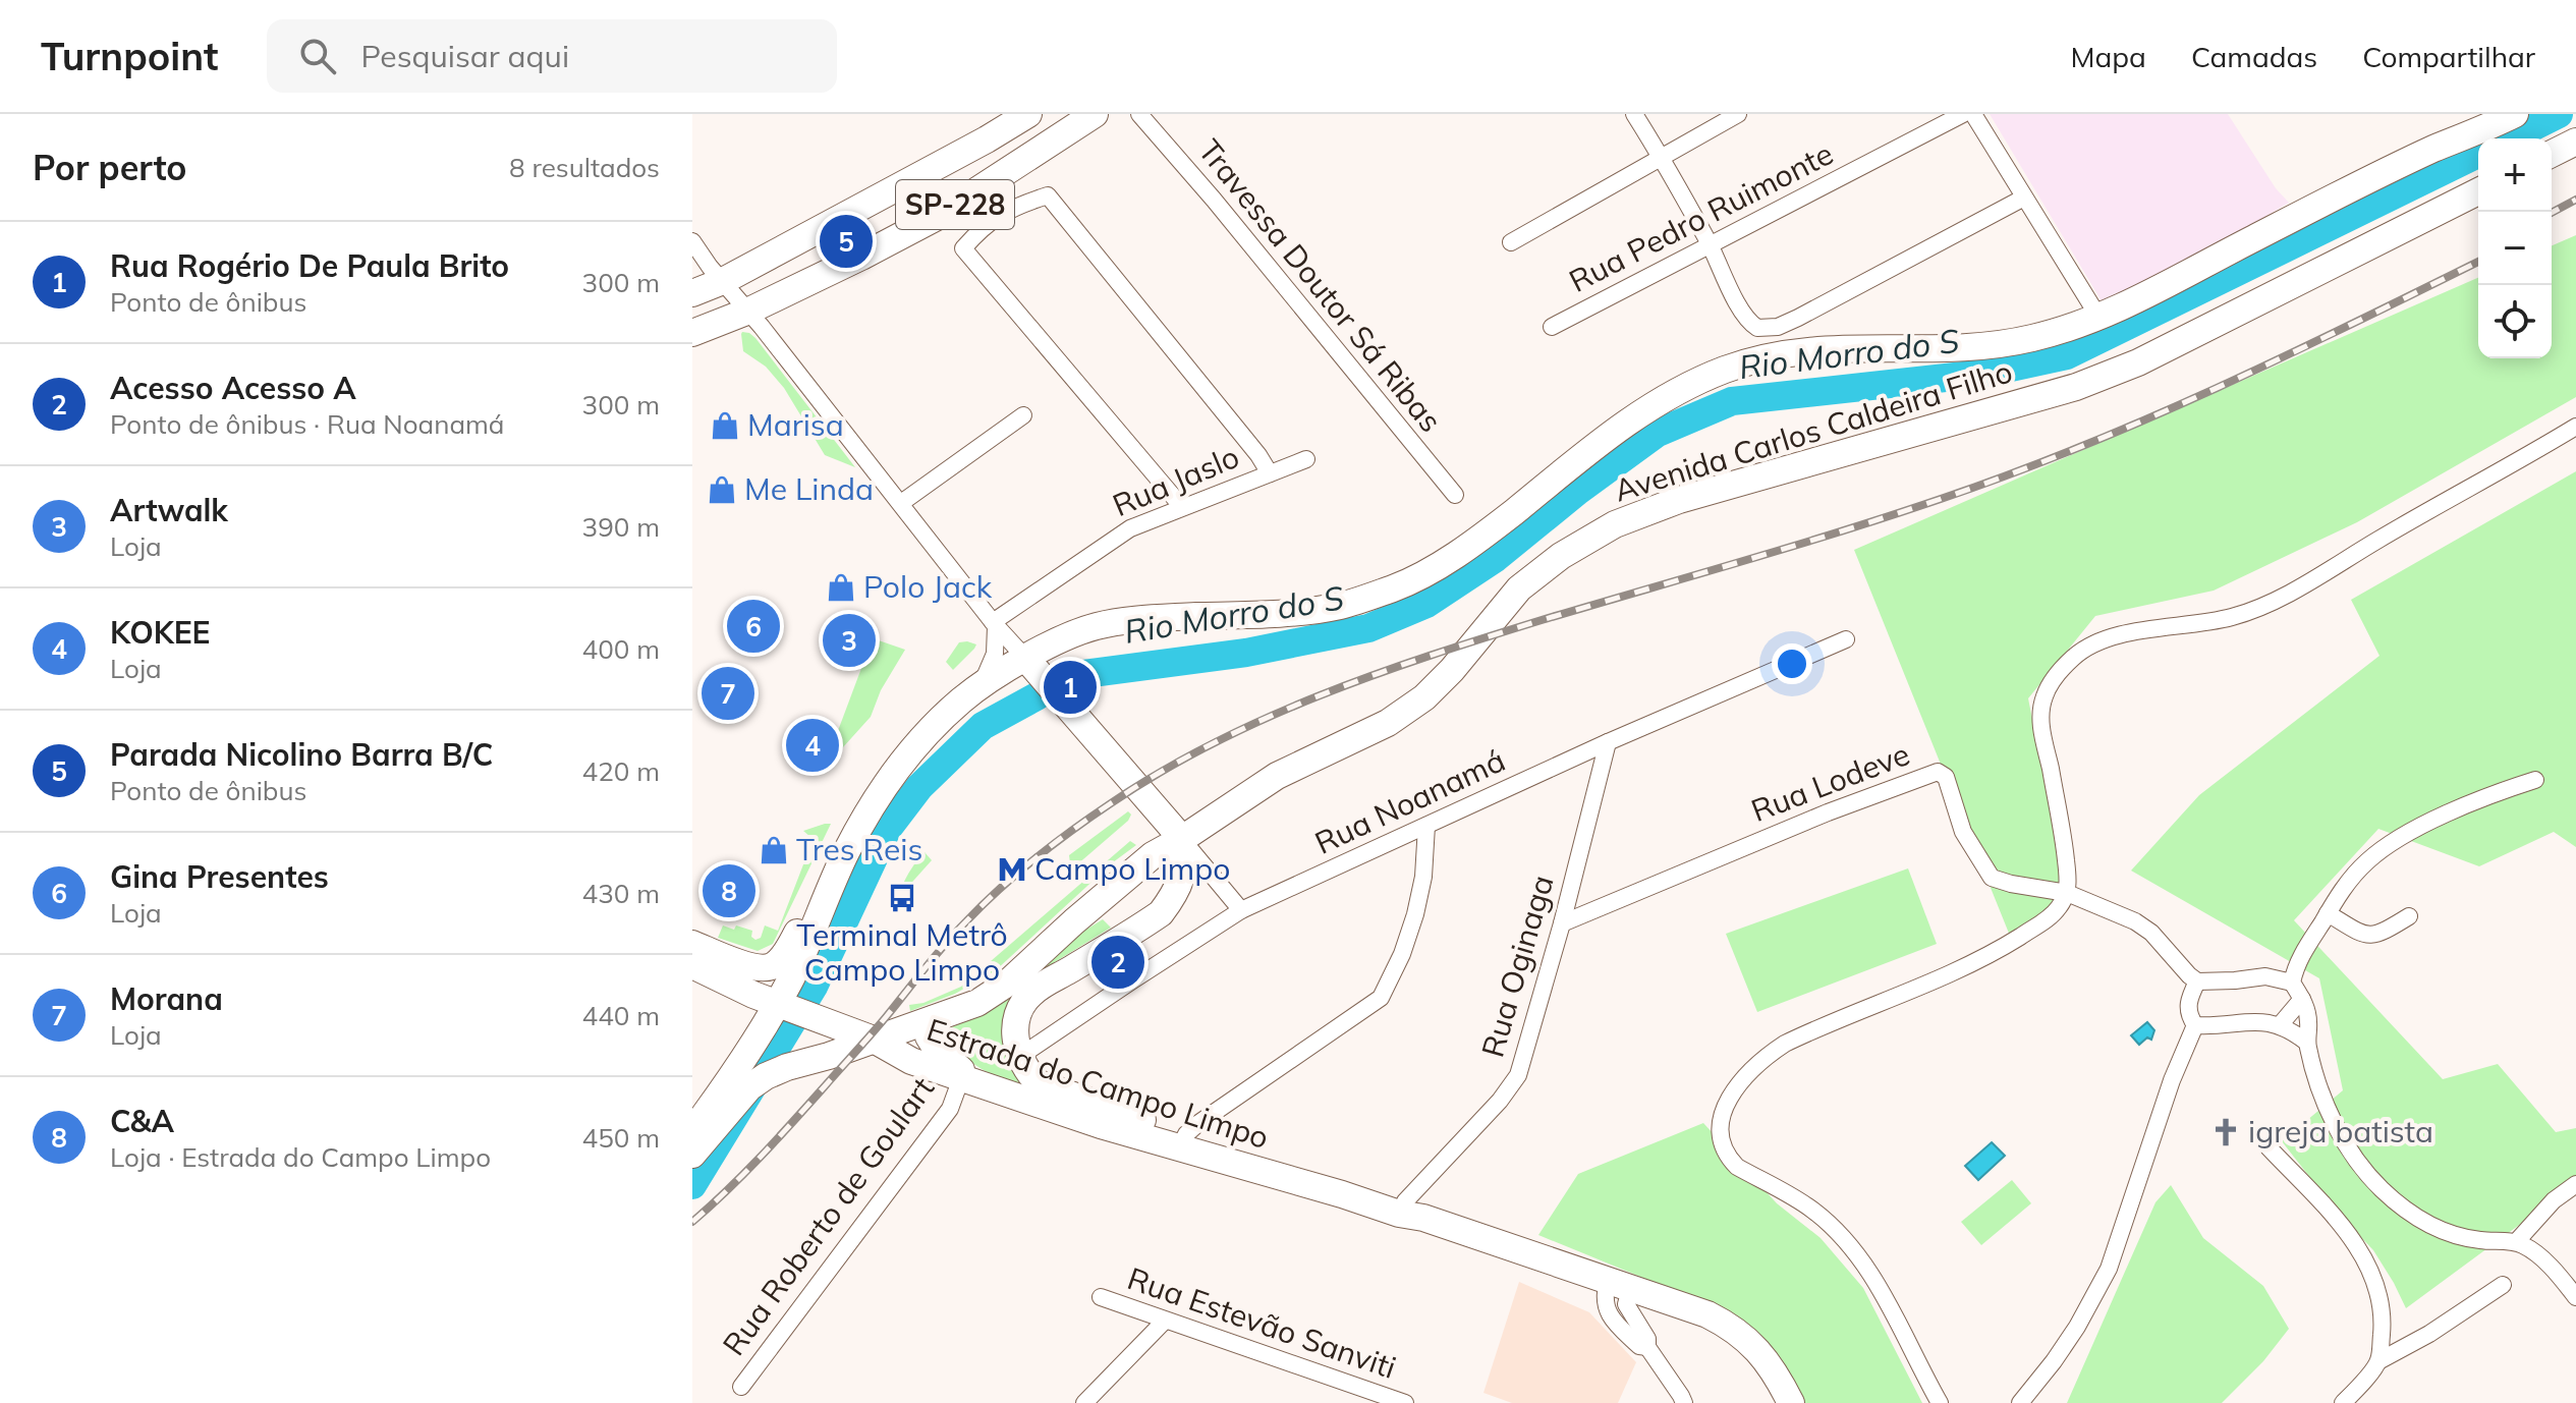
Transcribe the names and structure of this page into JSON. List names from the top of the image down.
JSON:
{
  "streets": {
    "main road": ["SP-228", "Avenida Carlos Caldeira Filho", "Estrada do Campo Limpo"],
    "street": [
      "Rua Pedro Ruimonte",
      "Travessa Doutor Sá Ribas",
      "Rua Jaslo",
      "Rua Lodeve",
      "Rua Noanamá",
      "Rua Oginaga",
      "Rua Roberto de Goulart",
      "Rua Estevão Sanviti"
    ]
  },
  "crossings": [
    ["Avenida Carlos Caldeira Filho", "Estrada do Campo Limpo"],
    ["Rua Lodeve", "Rua Oginaga"],
    ["Rua Noanamá", "Rua Oginaga"],
    ["Rua Oginaga", "Estrada do Campo Limpo"],
    ["Estrada do Campo Limpo", "Rua Roberto de Goulart"]
  ],
  "water": ["Rio Morro do S"],
  "places": {
    "shop": [
      "Marisa",
      "Me Linda",
      "Polo Jack",
      "Tres Reis"
    ],
    "metro station": ["Campo Limpo"],
    "bus stop": ["Terminal Metrô Campo Limpo"],
    "church": ["igreja batista"]
  },
  "page": {
    "header": "Turnpoint",
    "search": "Pesquisar aqui",
    "nav": ["Mapa", "Camadas", "Compartilhar"],
    "heading": ["Por perto", "8 resultados"],
    "map_buttons": ["+", "−"],
    "pins": [
      "5",
      "6",
      "3",
      "1",
      "7",
      "4",
      "8",
      "2"
    ],
    "list": [
      {
        "mark": "1",
        "name": "Rua Rogério De Paula Brito",
        "note": "Ponto de ônibus",
        "value": "300 m"
      },
      {
        "mark": "2",
        "name": "Acesso Acesso A",
        "note": "Ponto de ônibus · Rua Noanamá",
        "value": "300 m"
      },
      {
        "mark": "3",
        "name": "Artwalk",
        "note": "Loja",
        "value": "390 m"
      },
      {
        "mark": "4",
        "name": "KOKEE",
        "note": "Loja",
        "value": "400 m"
      },
      {
        "mark": "5",
        "name": "Parada Nicolino Barra B/C",
        "note": "Ponto de ônibus",
        "value": "420 m"
      },
      {
        "mark": "6",
        "name": "Gina Presentes",
        "note": "Loja",
        "value": "430 m"
      },
      {
        "mark": "7",
        "name": "Morana",
        "note": "Loja",
        "value": "440 m"
      },
      {
        "mark": "8",
        "name": "C&A",
        "note": "Loja · Estrada do Campo Limpo",
        "value": "450 m"
      }
    ]
  }
}
